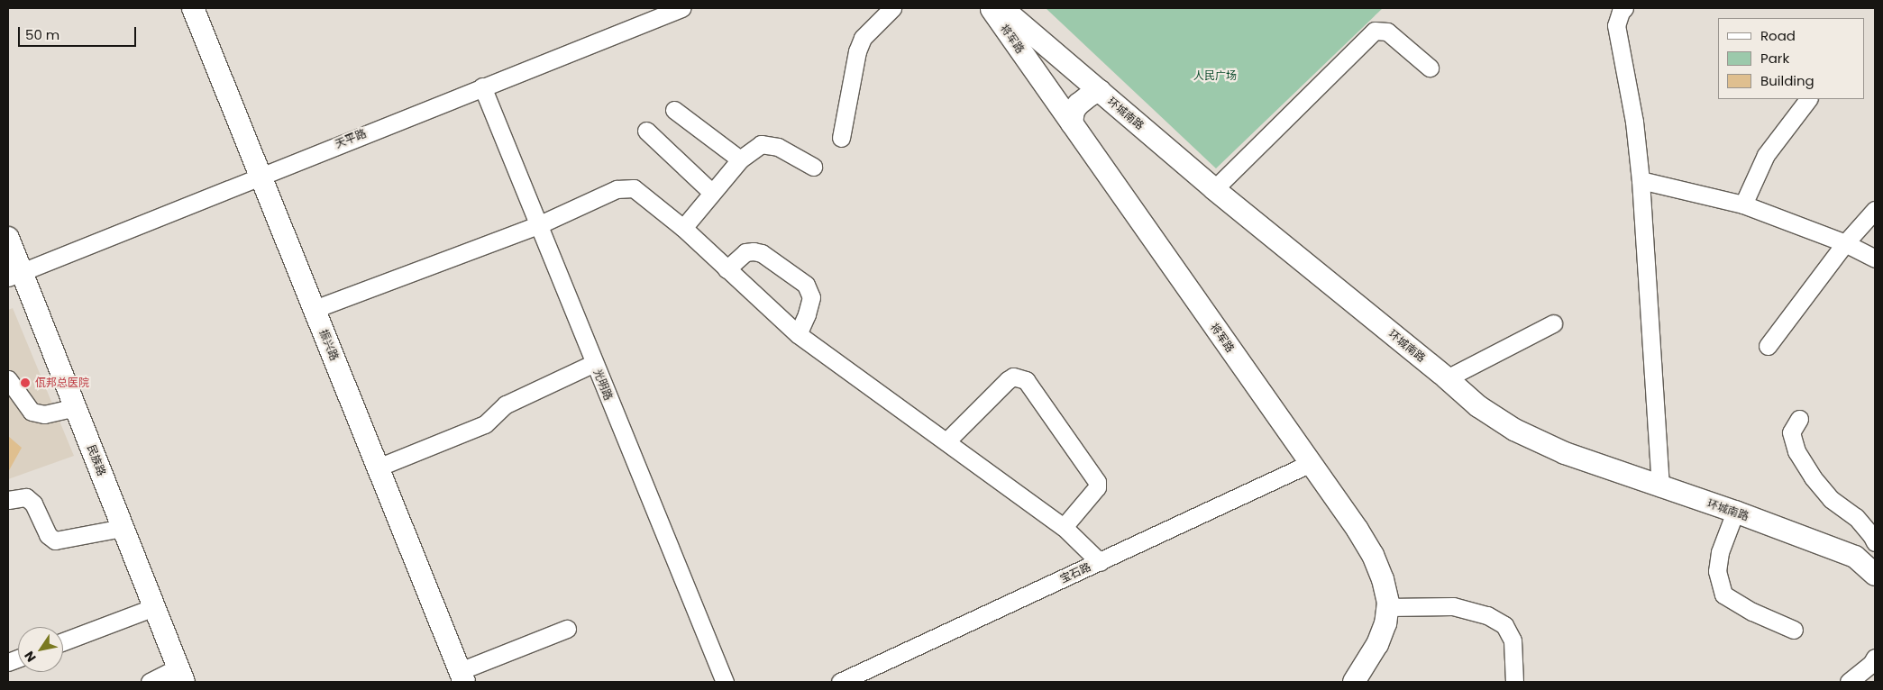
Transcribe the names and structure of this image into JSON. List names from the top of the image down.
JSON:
{
  "streets": {
    "main road": [
      "将军路",
      "环城南路",
      "振兴路",
      "民族路"
    ],
    "street": ["天平路", "光明路", "宝石路"]
  },
  "crossings": [
    ["将军路", "宝石路"],
    ["天平路", "振兴路"],
    ["天平路", "光明路"],
    ["天平路", "民族路"]
  ],
  "parks": ["人民广场"],
  "places": ["佤邦总医院"],
  "legend": ["Road", "Park", "Building"],
  "scale_bar": "50 m",
  "north": "bottom left"
}
